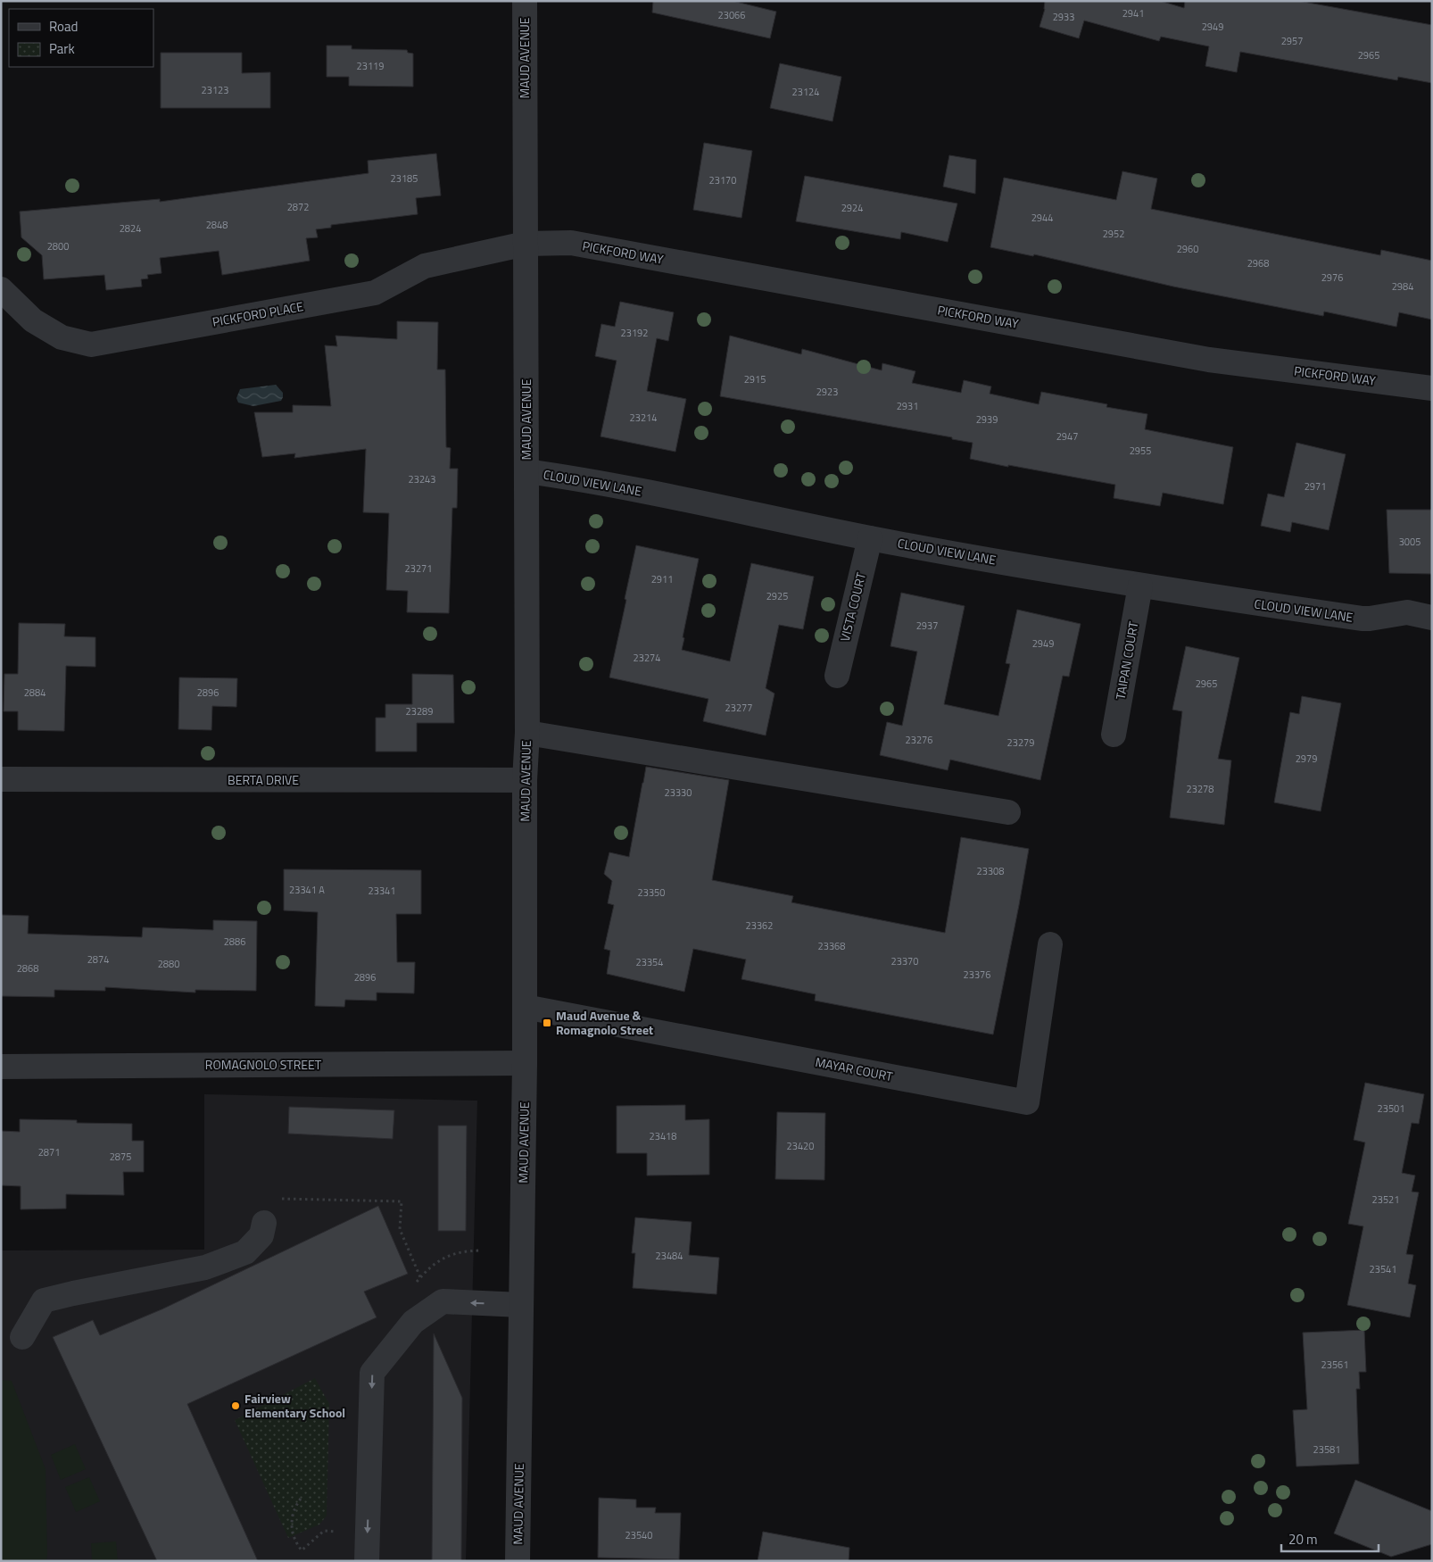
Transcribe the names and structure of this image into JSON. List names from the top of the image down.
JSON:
{
  "streets": {
    "street": [
      "MAUD AVENUE",
      "PICKFORD WAY",
      "PICKFORD PLACE",
      "CLOUD VIEW LANE",
      "VISTA COURT",
      "TAIPAN COURT",
      "BERTA DRIVE",
      "ROMAGNOLO STREET",
      "MAYAR COURT"
    ]
  },
  "crossings": [
    ["MAUD AVENUE", "PICKFORD WAY"],
    ["MAUD AVENUE", "PICKFORD PLACE"],
    ["MAUD AVENUE", "CLOUD VIEW LANE"],
    ["MAUD AVENUE", "BERTA DRIVE"],
    ["MAUD AVENUE", "ROMAGNOLO STREET"],
    ["MAUD AVENUE", "MAYAR COURT"],
    ["PICKFORD WAY", "PICKFORD PLACE"],
    ["CLOUD VIEW LANE", "VISTA COURT"],
    ["CLOUD VIEW LANE", "TAIPAN COURT"]
  ],
  "places": {
    "transit": ["Maud Avenue & Romagnolo Street"],
    "other": ["Fairview Elementary School"]
  },
  "house_numbers": [
    "2941",
    "23066",
    "2933",
    "2949",
    "2957",
    "2965",
    "23119",
    "23123",
    "23124",
    "23185",
    "23170",
    "2872",
    "2924",
    "2944",
    "2848",
    "2824",
    "2952",
    "2800",
    "2960",
    "2968",
    "2976",
    "2984",
    "23192",
    "2915",
    "2923",
    "2931",
    "23214",
    "2939",
    "2947",
    "2955",
    "23243",
    "2971",
    "3005",
    "23271",
    "2911",
    "2925",
    "2937",
    "2949",
    "23274",
    "2965",
    "2884",
    "2896",
    "23277",
    "23289",
    "23276",
    "23279",
    "2979",
    "23278",
    "23330",
    "23308",
    "23341 A",
    "23341",
    "23350",
    "23362",
    "2886",
    "23368",
    "2874",
    "23370",
    "23354",
    "2880",
    "2868",
    "23376",
    "2896",
    "23501",
    "23418",
    "23420",
    "2871",
    "2875",
    "23521",
    "23484",
    "23541",
    "23561",
    "23581",
    "23540"
  ],
  "legend": ["Road", "Park"],
  "scale_bar": "20 m"
}
